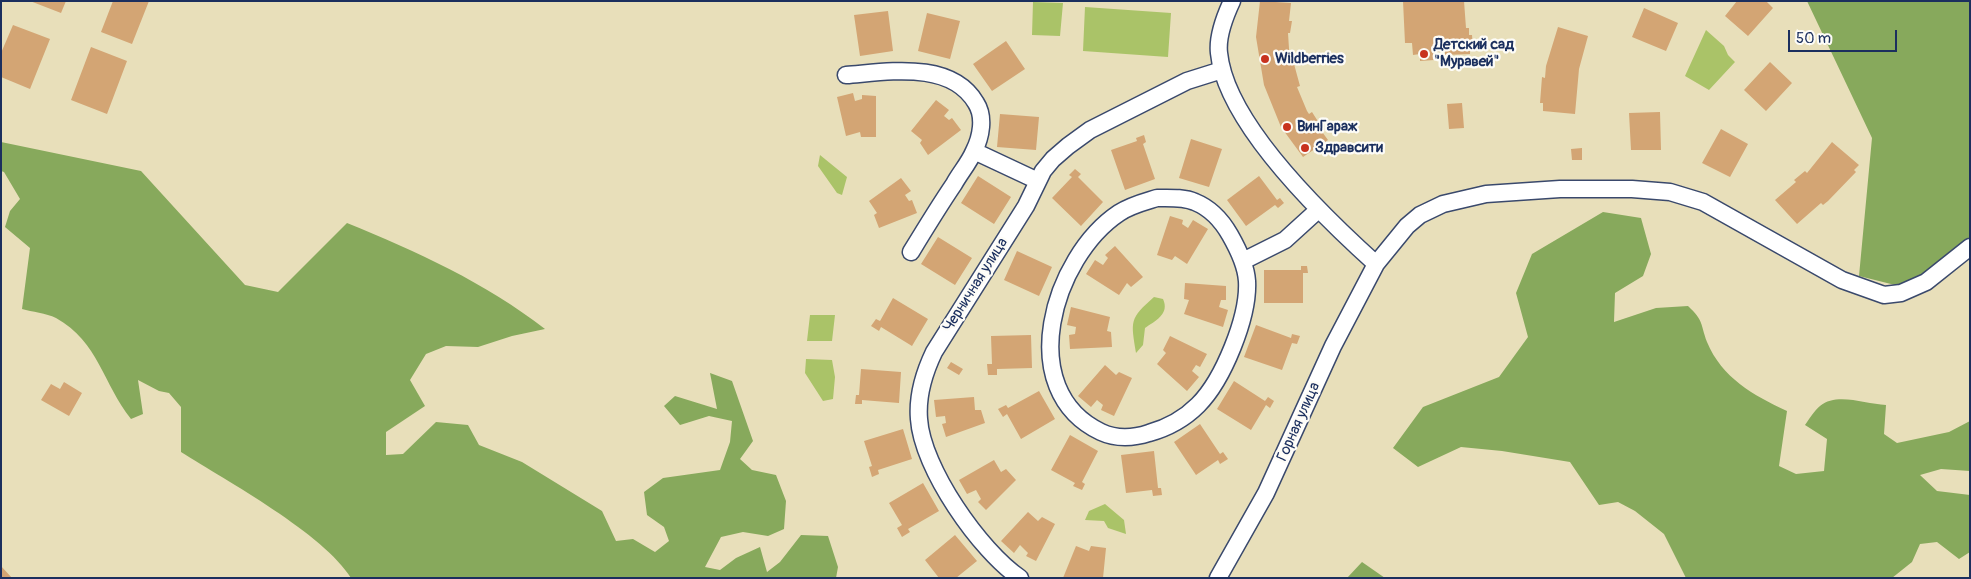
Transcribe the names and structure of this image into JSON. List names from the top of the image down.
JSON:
{
  "streets": {
    "street": ["Черничная улица", "Горная улица"]
  },
  "places": [
    "Детский сад \"Муравей\"",
    "Wildberries",
    "ВинГараж",
    "Здравсити"
  ],
  "scale_bar": "50 m"
}
